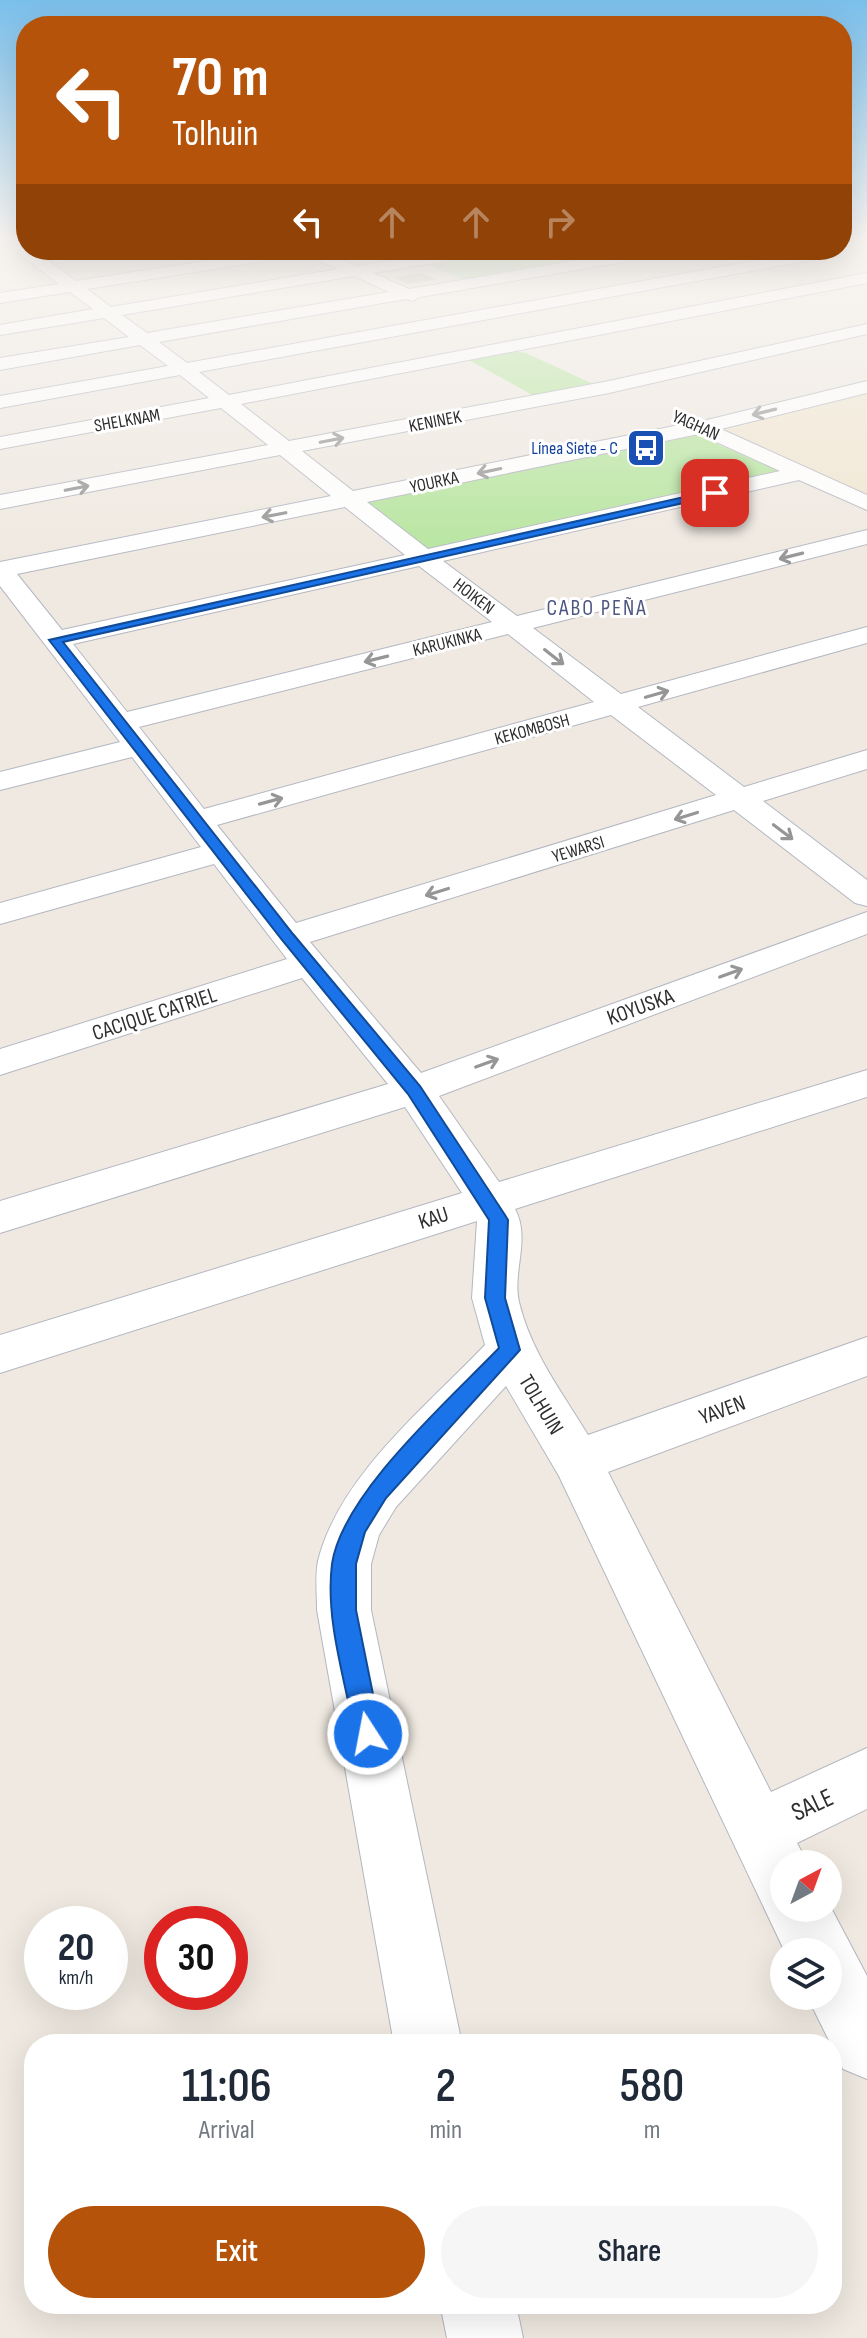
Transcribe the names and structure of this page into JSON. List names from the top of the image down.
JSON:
{
  "streets": {
    "street": [
      "SHELKNAM",
      "KENINEK",
      "YAGHAN",
      "YOURKA",
      "HOIKEN",
      "KARUKINKA",
      "KEKOMBOSH",
      "YEWARSI",
      "KOYUSKA",
      "CACIQUE CATRIEL",
      "KAU",
      "TOLHUIN",
      "YAVEN",
      "SALE"
    ]
  },
  "crossings": [
    ["SHELKNAM", "HOIKEN"],
    ["KENINEK", "HOIKEN"],
    ["YAGHAN", "YOURKA"],
    ["YOURKA", "HOIKEN"],
    ["YOURKA", "TOLHUIN"],
    ["HOIKEN", "KARUKINKA"],
    ["HOIKEN", "KEKOMBOSH"],
    ["HOIKEN", "YEWARSI"],
    ["KARUKINKA", "TOLHUIN"],
    ["KEKOMBOSH", "TOLHUIN"],
    ["YEWARSI", "CACIQUE CATRIEL"],
    ["YEWARSI", "TOLHUIN"],
    ["KOYUSKA", "TOLHUIN"],
    ["CACIQUE CATRIEL", "TOLHUIN"],
    ["KAU", "TOLHUIN"],
    ["TOLHUIN", "YAVEN"],
    ["TOLHUIN", "SALE"]
  ],
  "one_way": ["KOYUSKA"],
  "districts": ["CABO PEÑA"],
  "places": {
    "bus stop": ["Línea Siete - C"]
  },
  "north": "top right",
  "page": {
    "turn": ["70 m", "Tolhuin"],
    "speed": "20 km/h",
    "limit": "30",
    "eta": [
      "11:06",
      "Arrival",
      "2",
      "min",
      "580",
      "m"
    ],
    "buttons": ["Exit", "Share"]
  }
}
